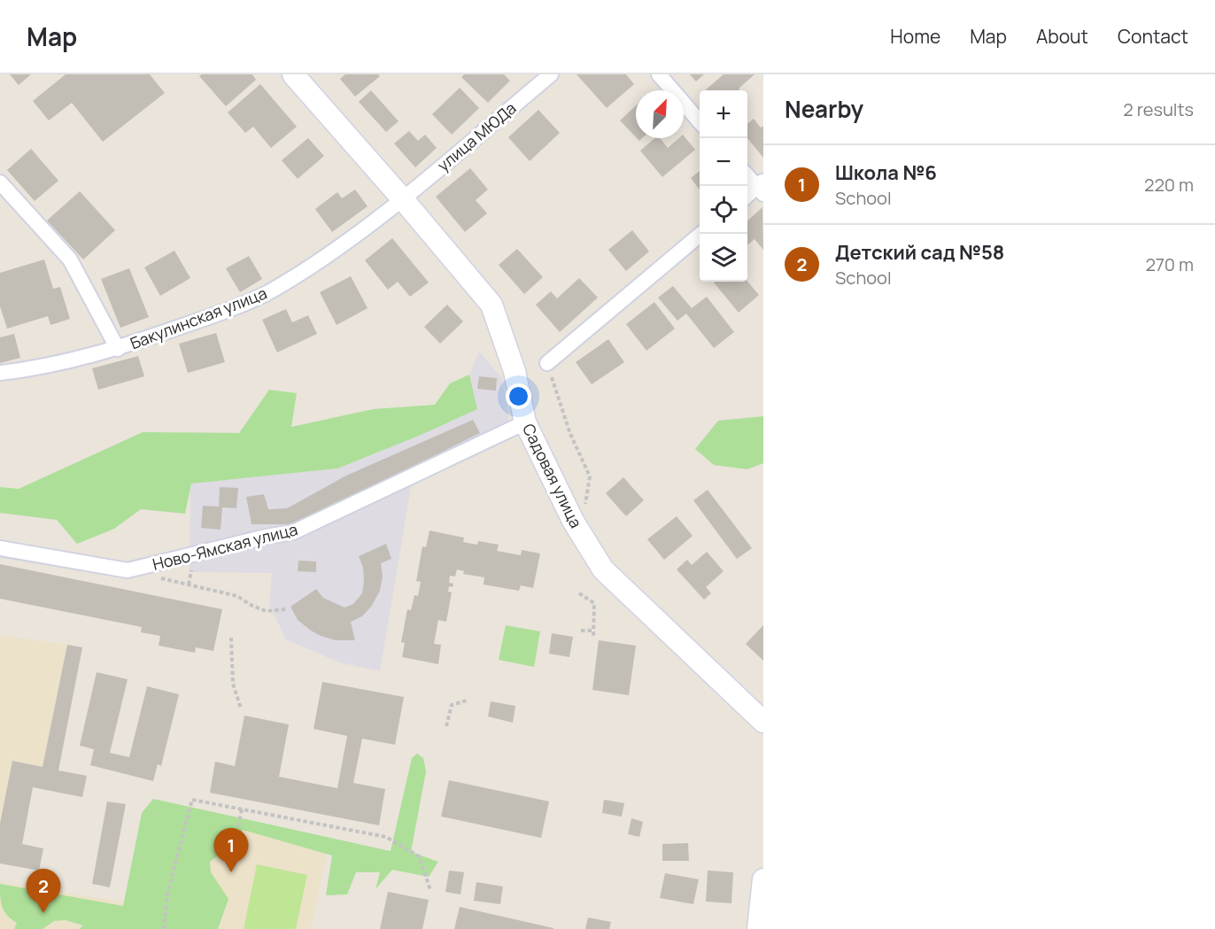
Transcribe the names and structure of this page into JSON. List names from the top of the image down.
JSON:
{
  "streets": {
    "street": [
      "улица МЮДа",
      "Бакулинская улица",
      "Садовая улица",
      "Ново-Ямская улица"
    ]
  },
  "crossings": [
    ["улица МЮДа", "Бакулинская улица"],
    ["улица МЮДа", "Садовая улица"],
    ["Бакулинская улица", "Садовая улица"],
    ["Садовая улица", "Ново-Ямская улица"]
  ],
  "north": "top right",
  "page": {
    "header": "Map",
    "nav": [
      "Home",
      "Map",
      "About",
      "Contact"
    ],
    "heading": ["Nearby", "2 results"],
    "map_buttons": ["+", "−"],
    "list": [
      {
        "mark": "1",
        "name": "Школа №6",
        "note": "School",
        "value": "220 m"
      },
      {
        "mark": "2",
        "name": "Детский сад №58",
        "note": "School",
        "value": "270 m"
      }
    ],
    "pins": ["1", "2"]
  }
}
